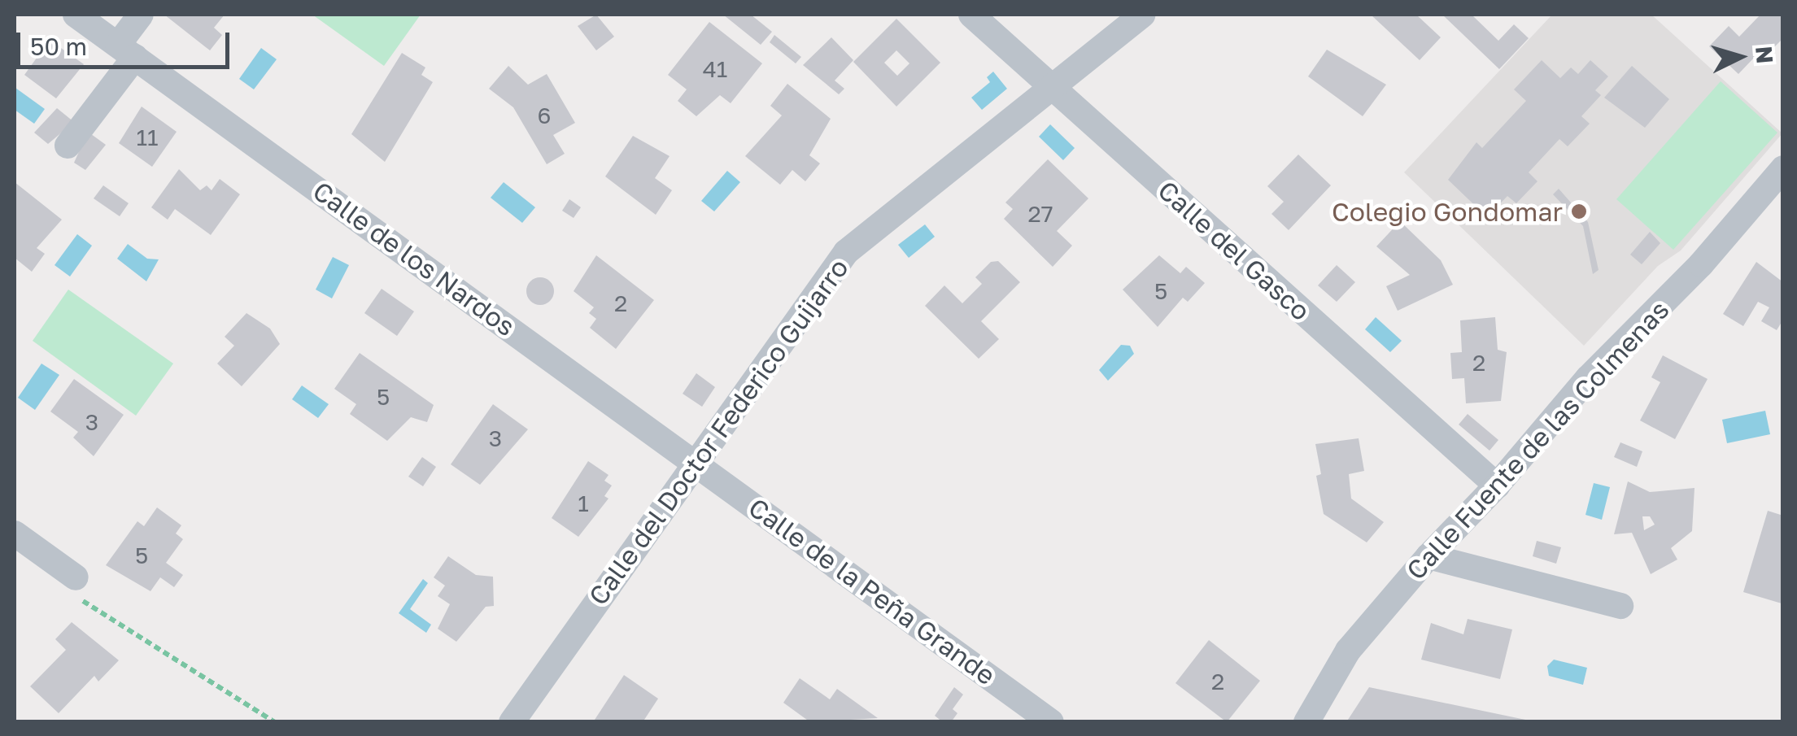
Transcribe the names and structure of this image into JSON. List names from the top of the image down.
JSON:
{
  "streets": {
    "street": [
      "Calle del Gasco",
      "Calle de los Nardos",
      "Calle del Doctor Federico Guijarro",
      "Calle Fuente de las Colmenas",
      "Calle de la Peña Grande"
    ]
  },
  "crossings": [
    ["Calle del Gasco", "Calle del Doctor Federico Guijarro"],
    ["Calle del Gasco", "Calle Fuente de las Colmenas"],
    ["Calle de los Nardos", "Calle del Doctor Federico Guijarro"],
    ["Calle de los Nardos", "Calle de la Peña Grande"],
    ["Calle del Doctor Federico Guijarro", "Calle de la Peña Grande"]
  ],
  "places": ["Colegio Gondomar"],
  "house_numbers": [
    "41",
    "6",
    "11",
    "27",
    "5",
    "2",
    "2",
    "5",
    "3",
    "3",
    "1",
    "5",
    "2"
  ],
  "scale_bar": "50 m",
  "north": "right"
}
